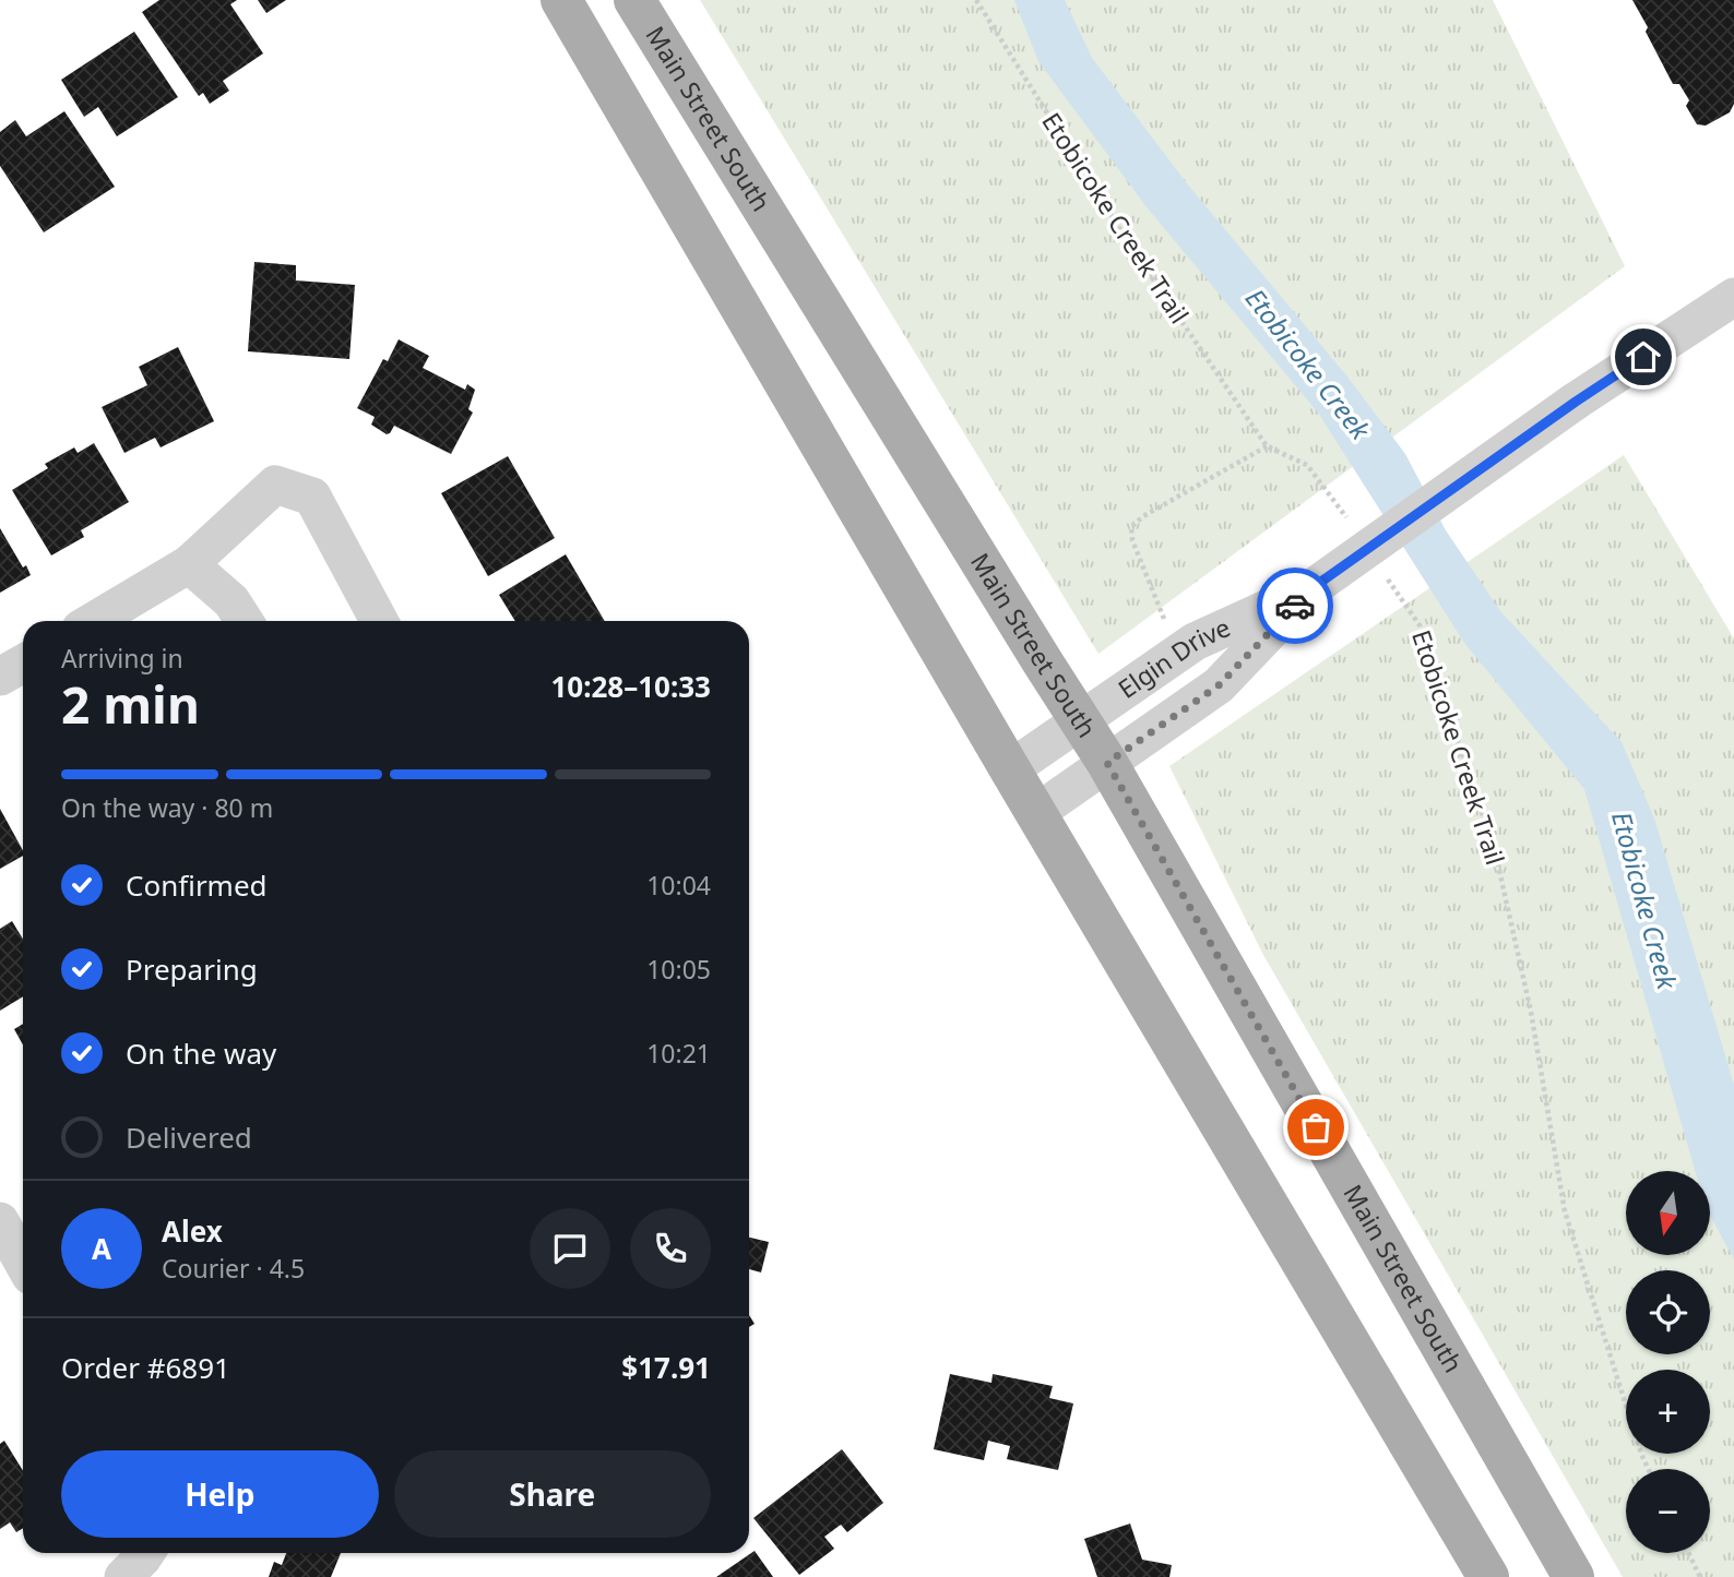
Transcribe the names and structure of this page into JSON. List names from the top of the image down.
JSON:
{
  "streets": {
    "main road": ["Main Street South"],
    "street": ["Elgin Drive"],
    "path": ["Etobicoke Creek Trail"]
  },
  "crossings": [
    ["Main Street South", "Elgin Drive"]
  ],
  "water": ["Etobicoke Creek"],
  "north": "bottom",
  "page": {
    "heading": ["2 min", "Arriving in", "10:28–10:33"],
    "panel": [
      "Alex",
      "Courier · 4.5",
      "Order #6891",
      "$17.91"
    ],
    "bar": "On the way · 80 m",
    "list": [
      ["Confirmed", "10:04"],
      ["Preparing", "10:05"],
      ["On the way", "10:21"],
      "Delivered"
    ],
    "map_buttons": ["+", "−"],
    "round": "A",
    "buttons": ["Help", "Share"]
  }
}
